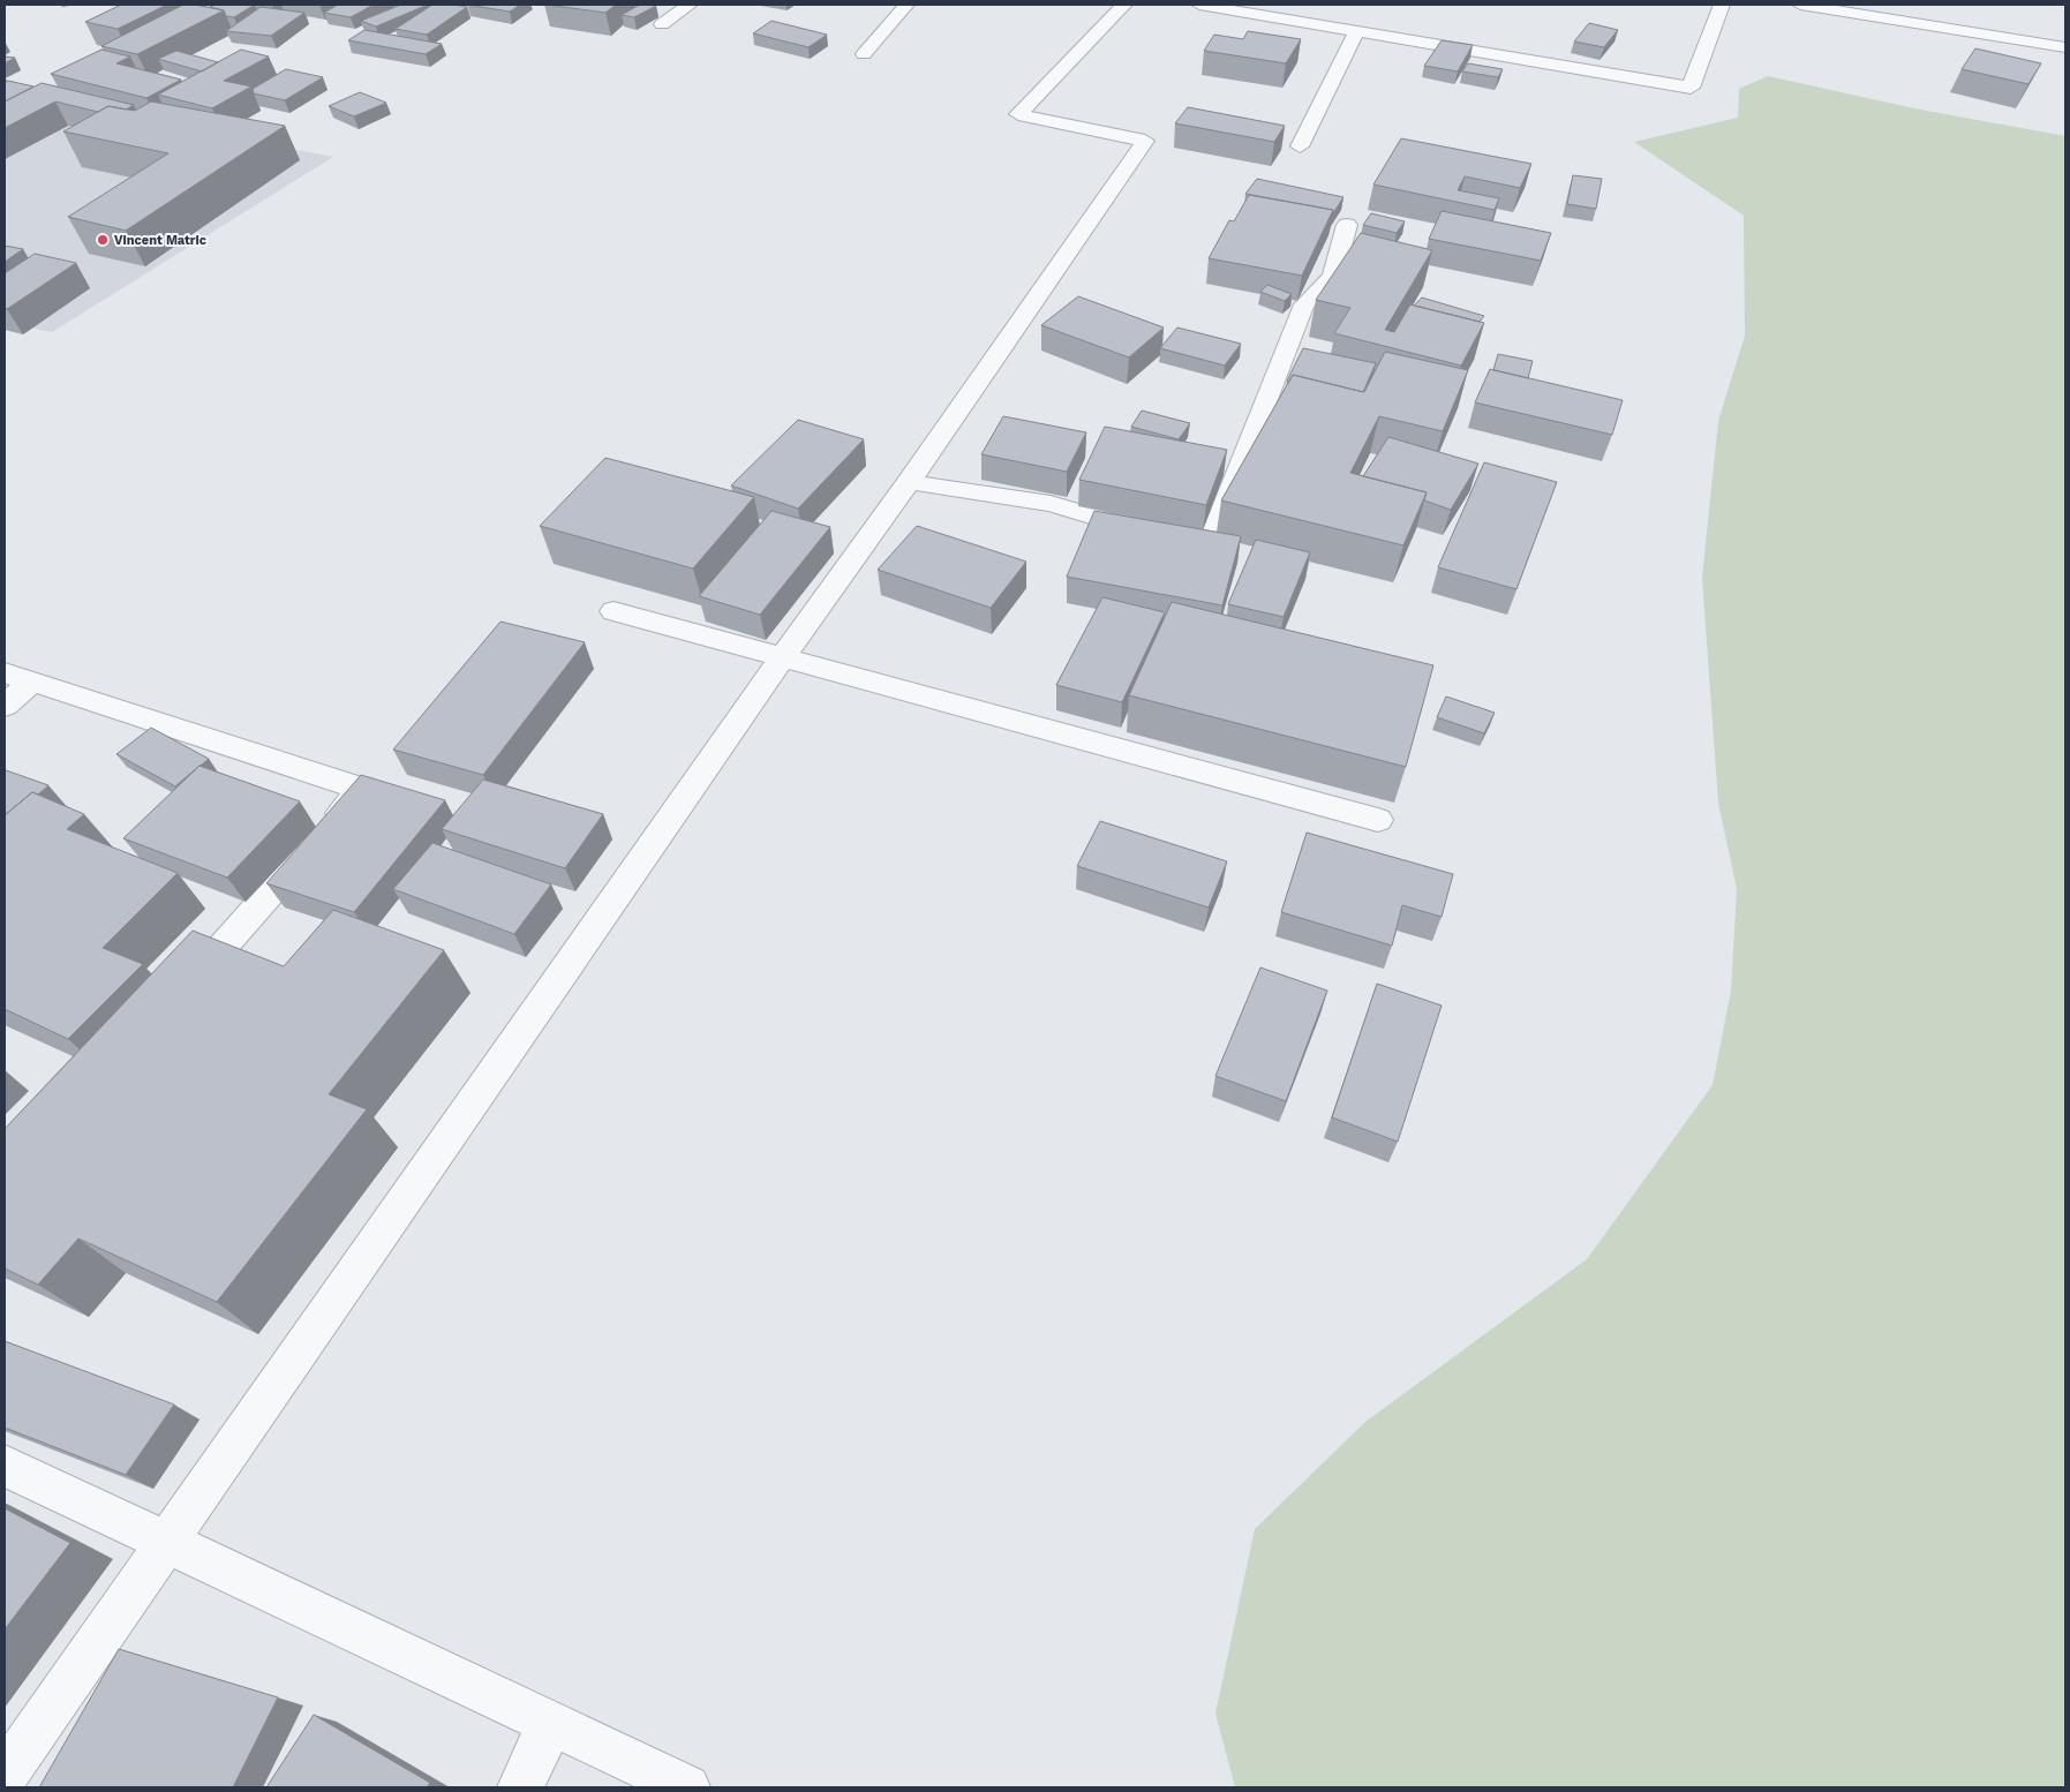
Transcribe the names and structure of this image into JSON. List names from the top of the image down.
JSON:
{
  "places": ["Vincent Matric"]
}
